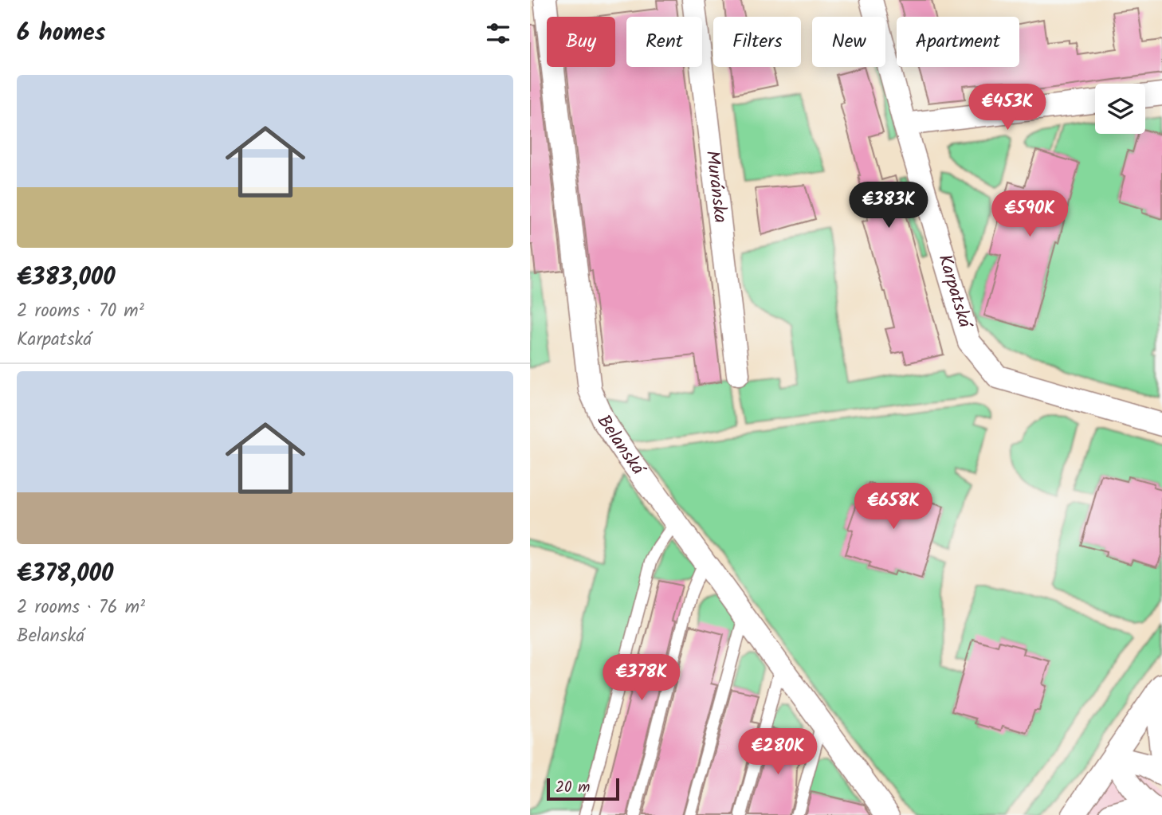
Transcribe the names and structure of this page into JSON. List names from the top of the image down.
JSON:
{
  "streets": {
    "street": ["Muránska", "Karpatská", "Belanská"]
  },
  "scale_bar": "20 m",
  "page": {
    "heading": "6 homes",
    "chip": [
      "Buy",
      "Rent",
      "Filters",
      "New",
      "Apartment"
    ],
    "list": [
      {
        "name": "€383,000",
        "note": "2 rooms · 70 m² · Karpatská"
      },
      {
        "name": "€378,000",
        "note": "2 rooms · 76 m² · Belanská"
      }
    ],
    "price": [
      "€453K",
      "€383K",
      "€590K",
      "€658K",
      "€378K",
      "€280K"
    ],
    "scale": "20 m"
  }
}
